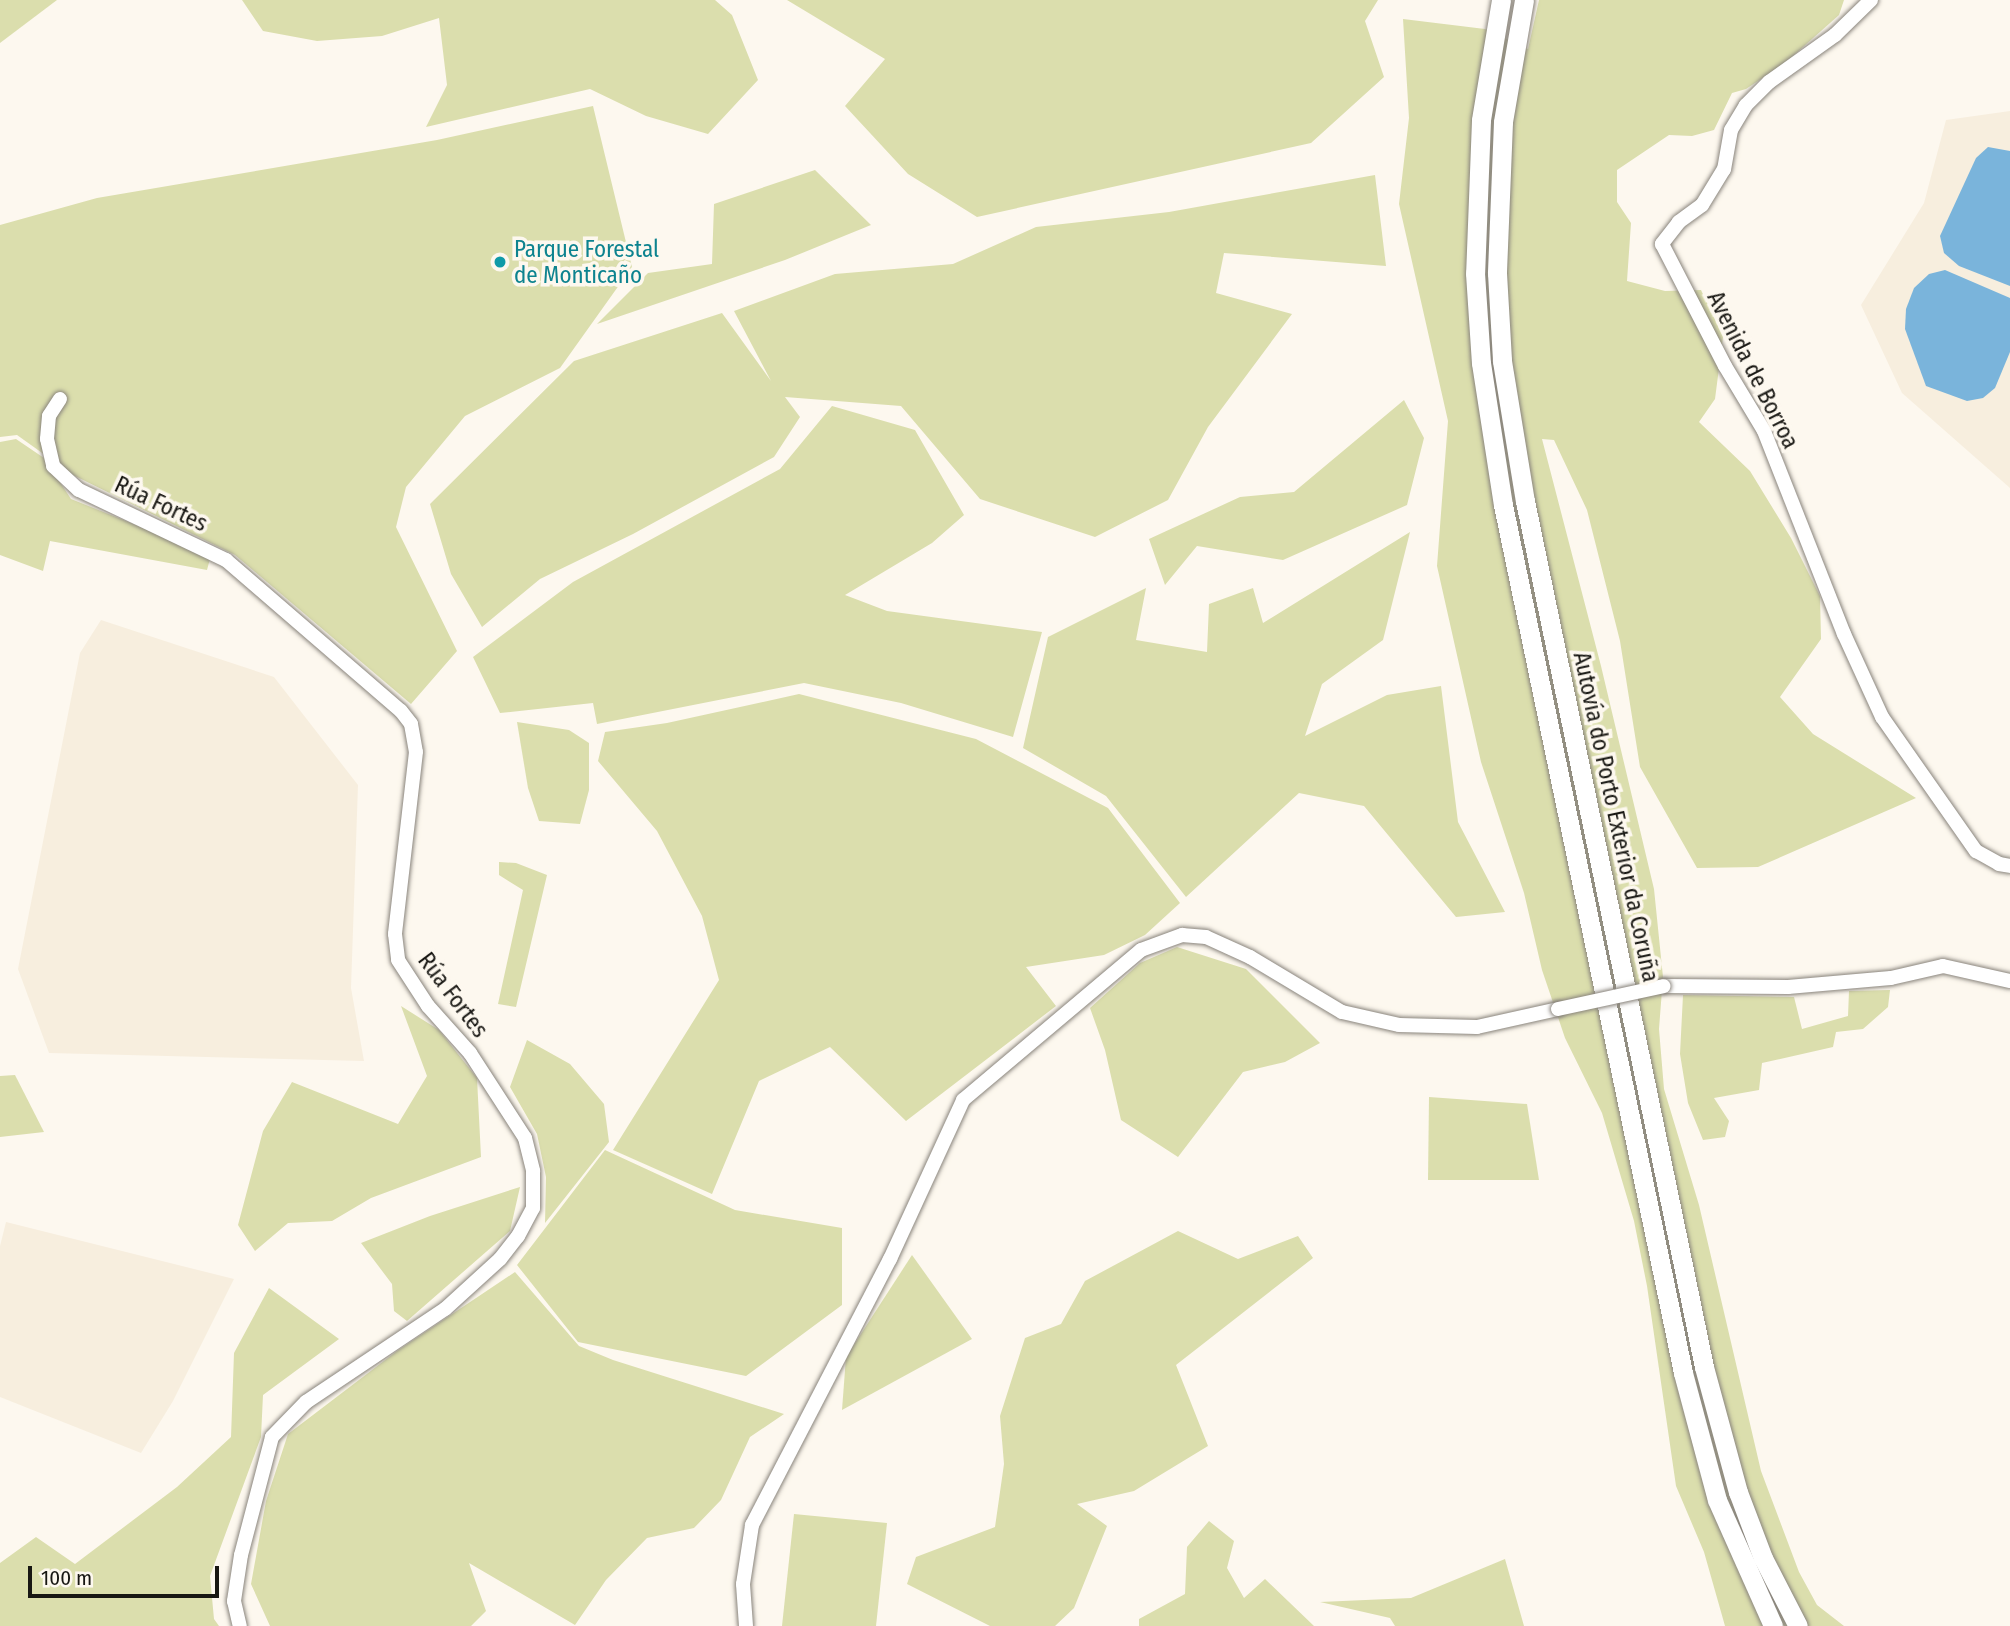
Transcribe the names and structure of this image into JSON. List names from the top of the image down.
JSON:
{
  "streets": {
    "highway": ["Autovía do Porto Exterior da Coruña"],
    "street": ["Avenida de Borroa", "Rúa Fortes"]
  },
  "places": ["Parque Forestal de Monticaño"],
  "scale_bar": "100 m"
}
